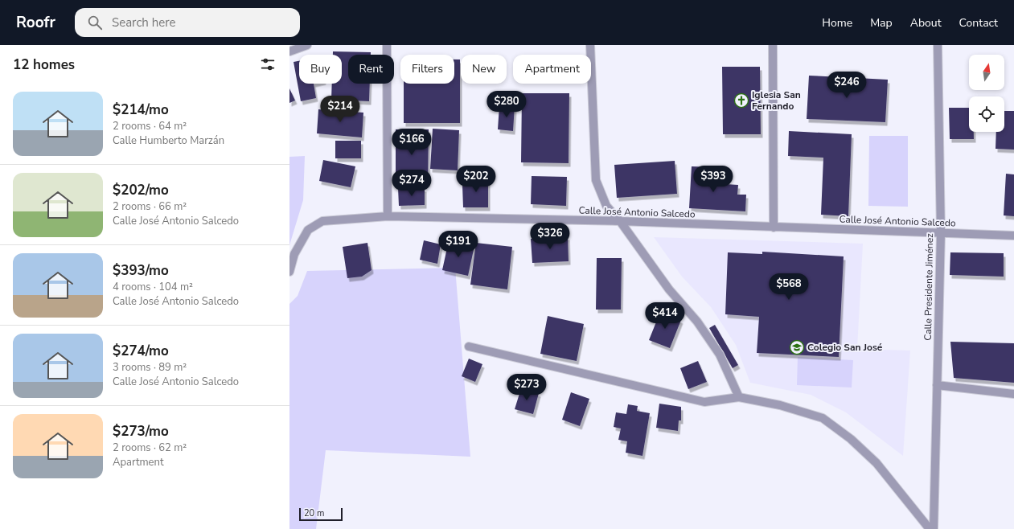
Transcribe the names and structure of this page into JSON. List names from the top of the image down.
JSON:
{
  "streets": {
    "street": ["Calle José Antonio Salcedo", "Calle Presidente Jiménez"]
  },
  "crossings": [
    ["Calle José Antonio Salcedo", "Calle Presidente Jiménez"]
  ],
  "places": {
    "church": ["Iglesia San Fernando"],
    "school or university": ["Colegio San José"]
  },
  "scale_bar": "20 m",
  "north": "top",
  "page": {
    "header": "Roofr",
    "search": "Search here",
    "nav": [
      "Home",
      "Map",
      "About",
      "Contact"
    ],
    "heading": "12 homes",
    "chip": [
      "Buy",
      "Rent",
      "Filters",
      "New",
      "Apartment"
    ],
    "price": [
      "$246",
      "$280",
      "$214",
      "$166",
      "$202",
      "$393",
      "$274",
      "$326",
      "$191",
      "$568",
      "$414",
      "$273"
    ],
    "list": [
      {
        "name": "$214/mo",
        "note": "2 rooms · 64 m² · Calle Humberto Marzán"
      },
      {
        "name": "$202/mo",
        "note": "2 rooms · 66 m² · Calle José Antonio Salcedo"
      },
      {
        "name": "$393/mo",
        "note": "4 rooms · 104 m² · Calle José Antonio Salcedo"
      },
      {
        "name": "$274/mo",
        "note": "3 rooms · 89 m² · Calle José Antonio Salcedo"
      },
      {
        "name": "$273/mo",
        "note": "2 rooms · 62 m² · Apartment"
      }
    ],
    "scale": "20 m"
  }
}
